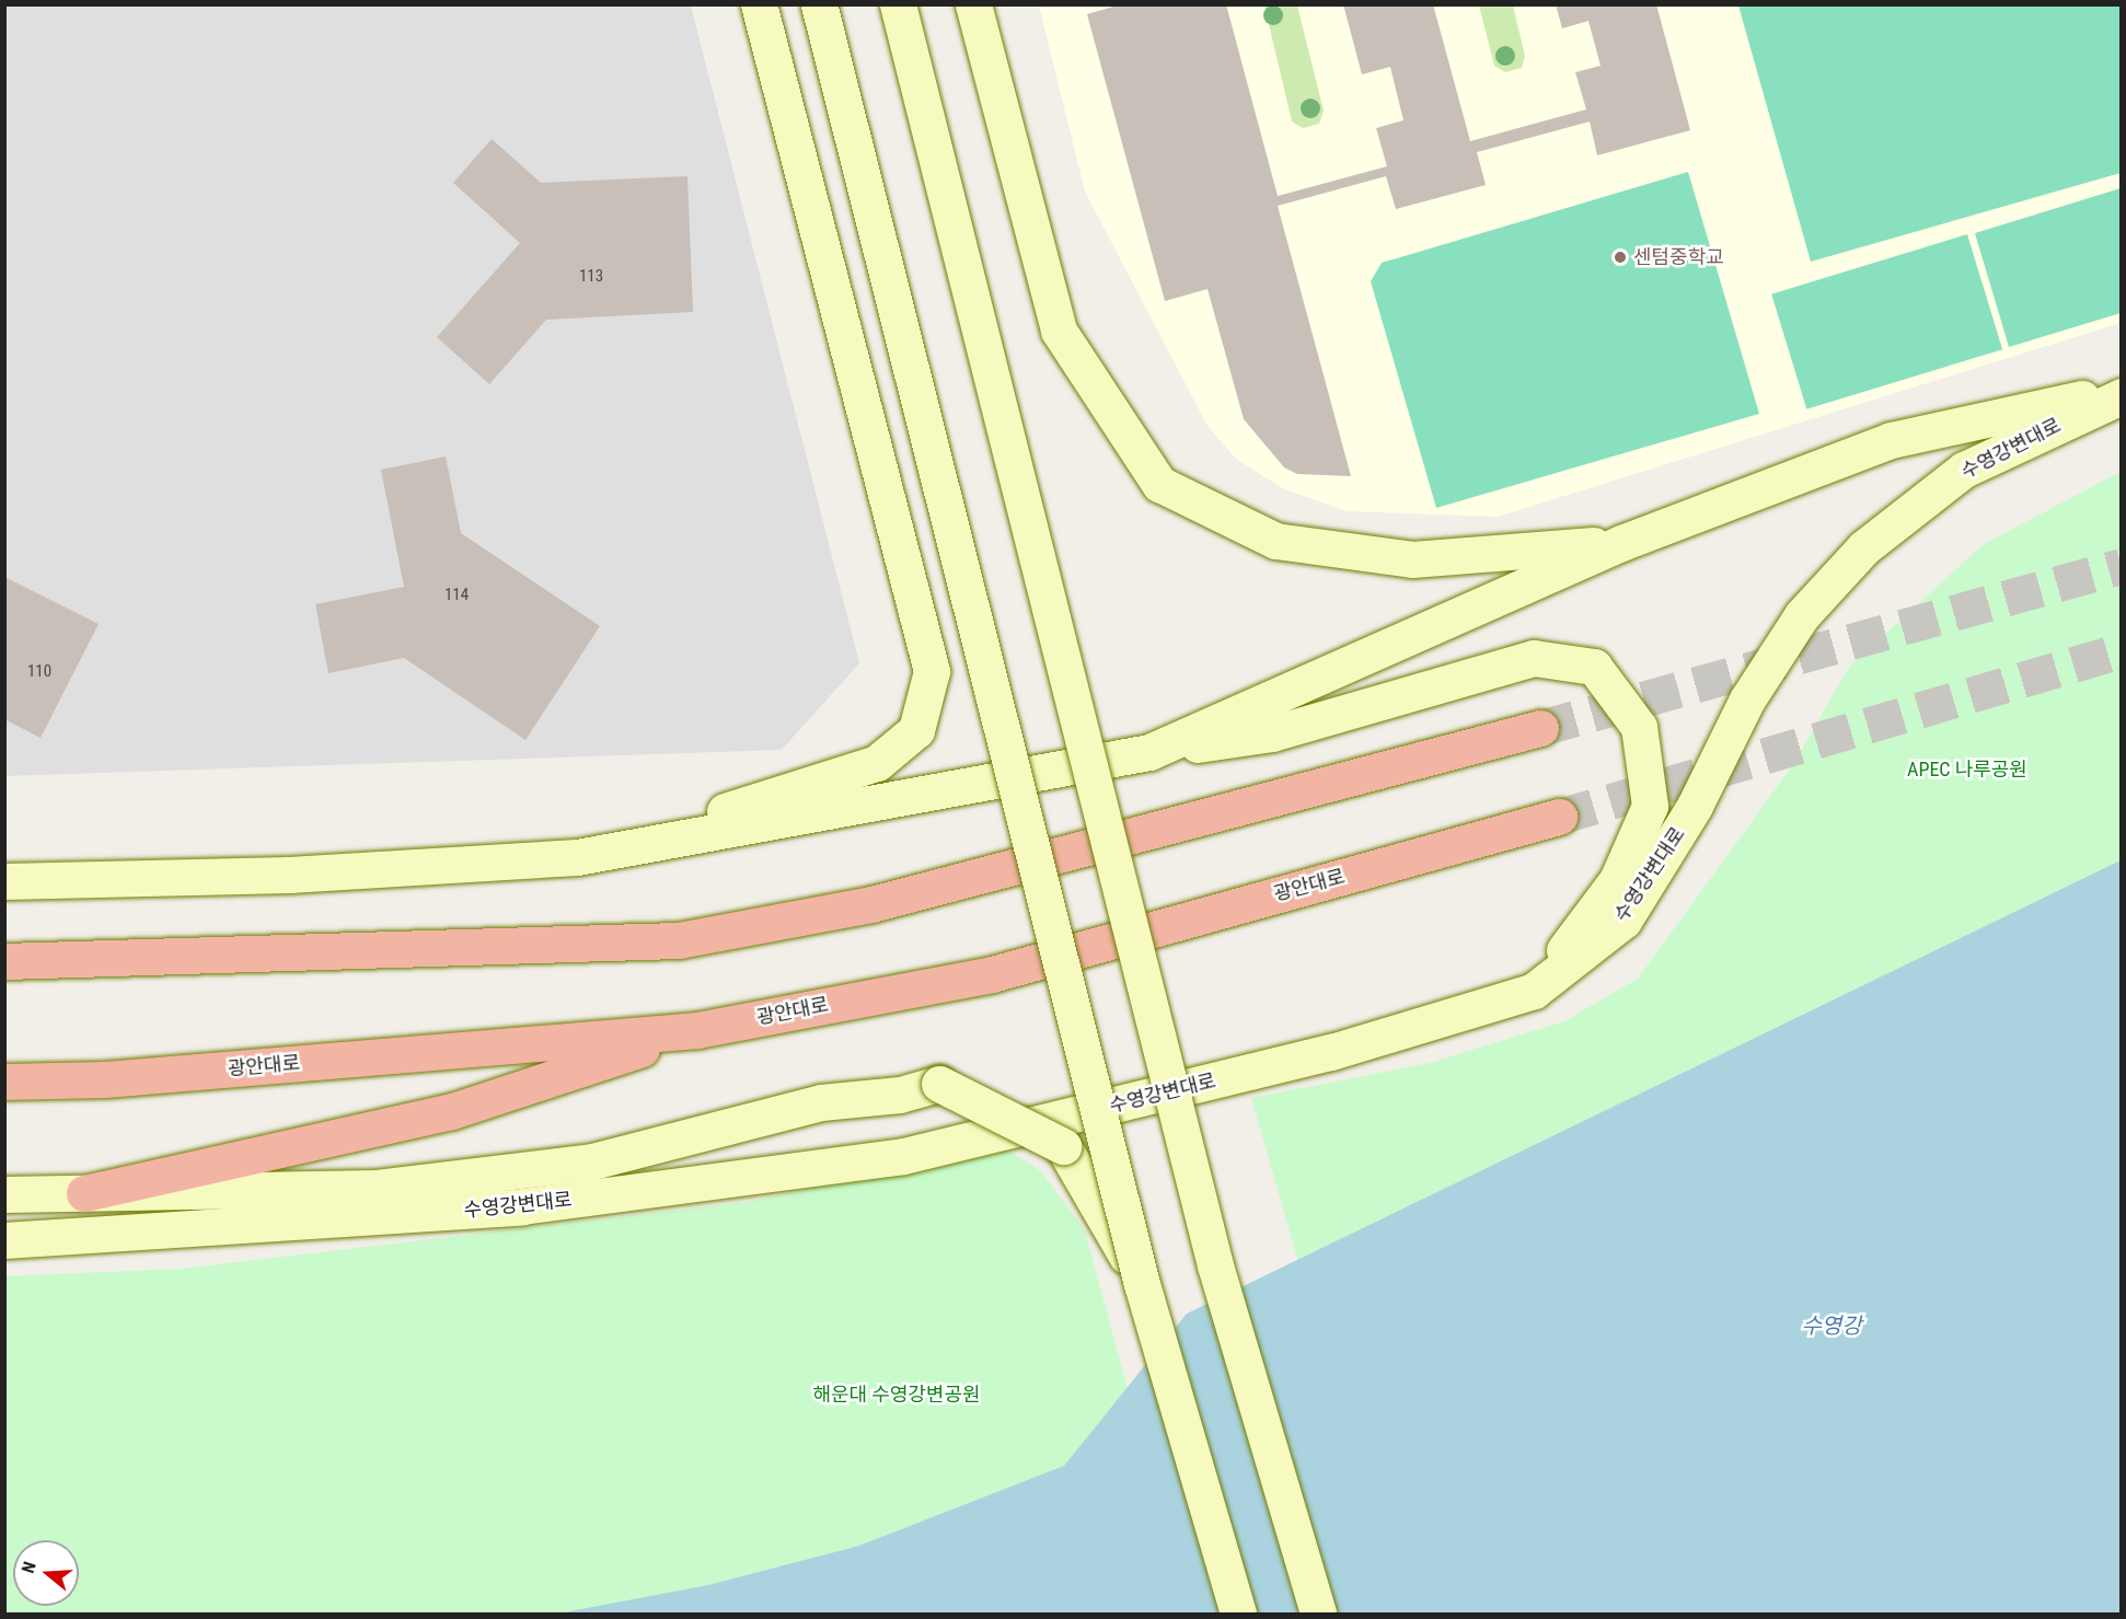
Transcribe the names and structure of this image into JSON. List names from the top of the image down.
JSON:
{
  "streets": {
    "highway": ["광안대로"],
    "main road": ["수영강변대로"]
  },
  "water": ["수영강"],
  "parks": ["APEC 나루공원", "해운대 수영강변공원"],
  "places": ["센텀중학교"],
  "house_numbers": ["113", "114", "110"],
  "north": "left"
}
